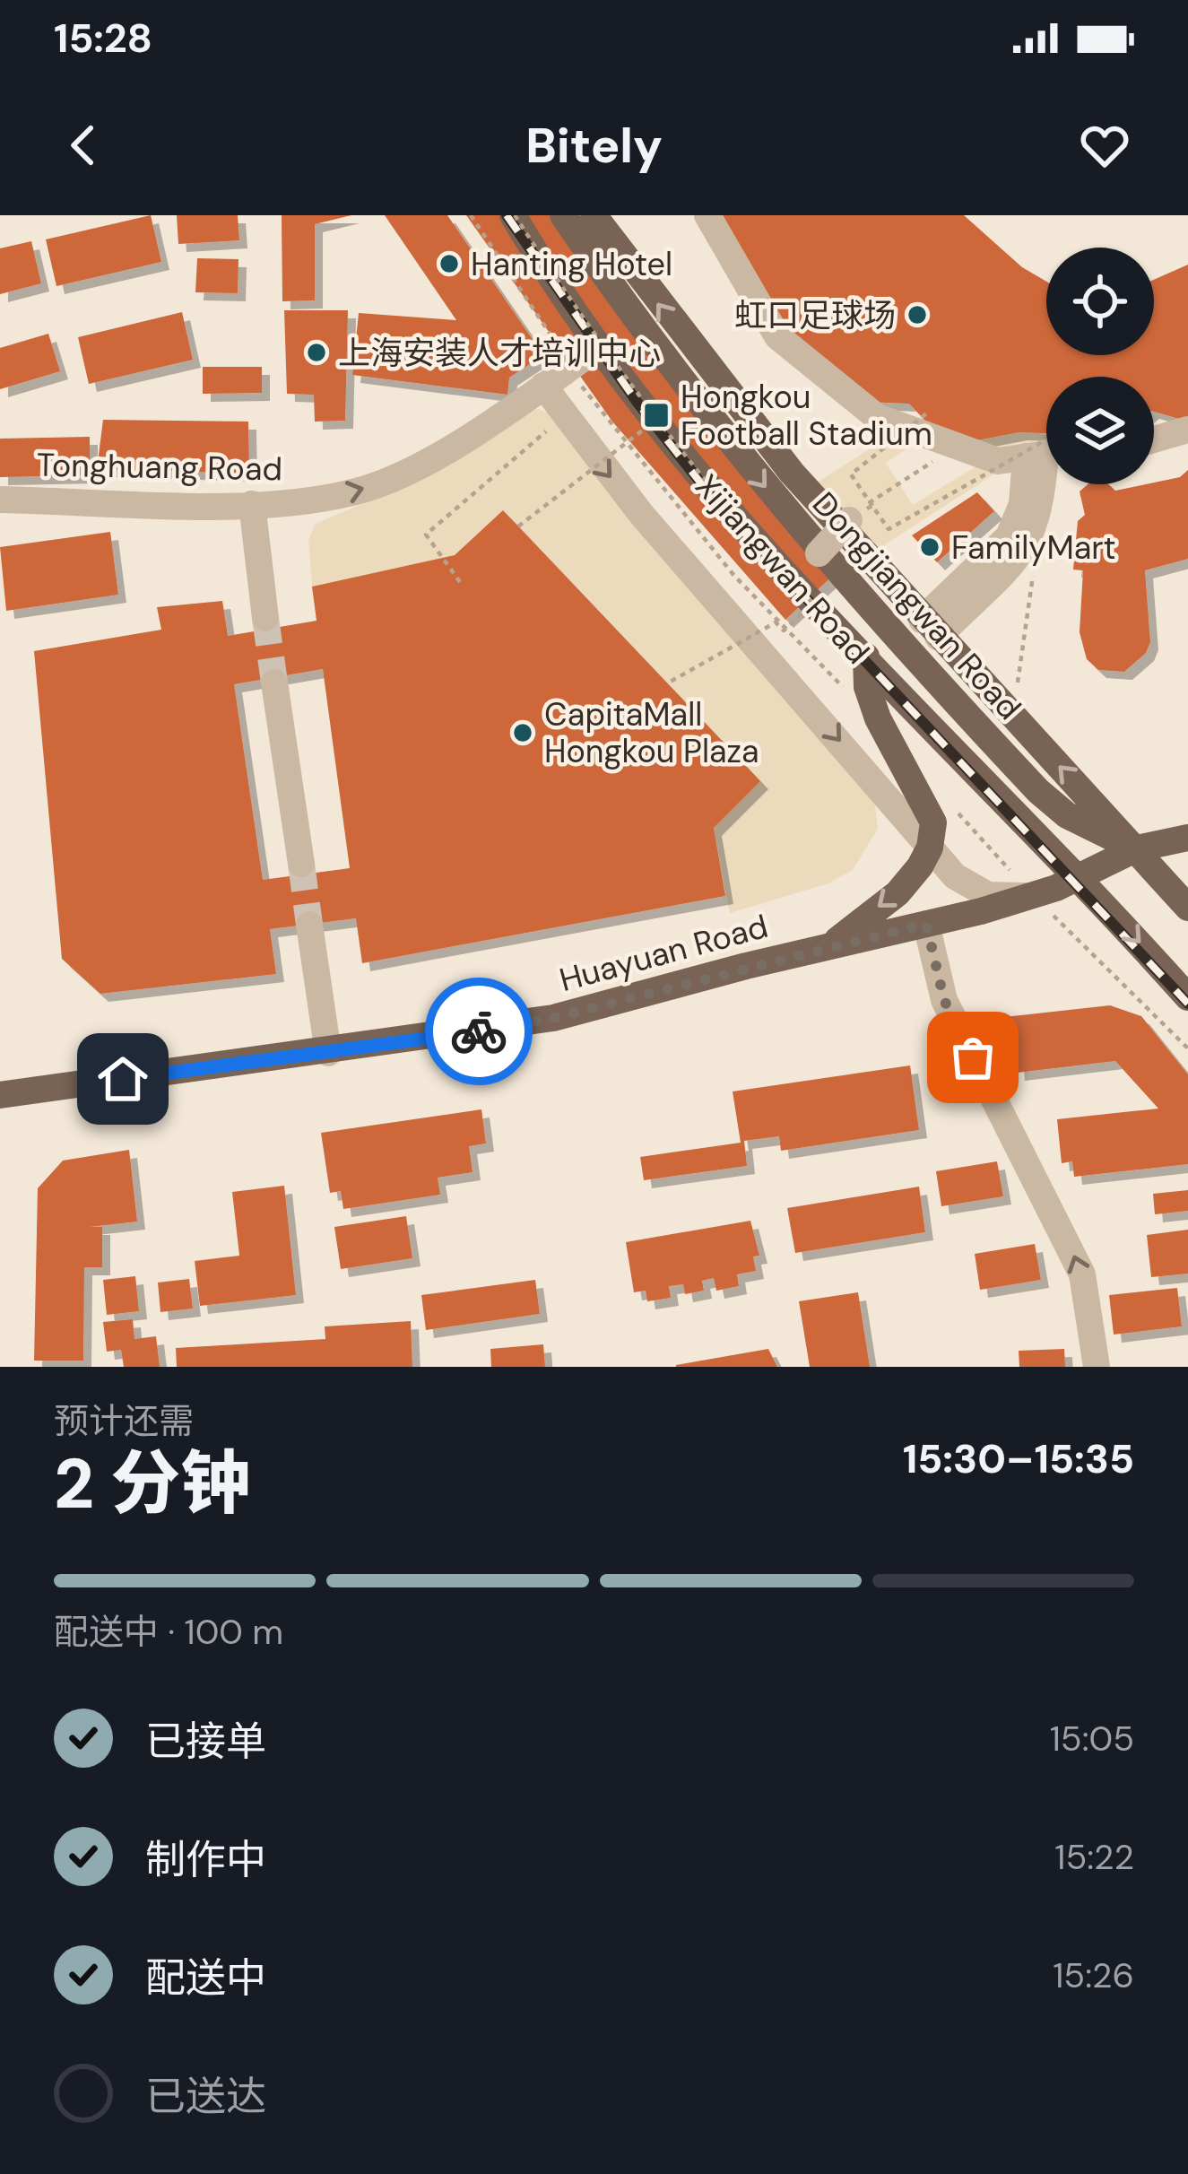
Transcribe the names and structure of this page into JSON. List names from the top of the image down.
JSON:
{
  "streets": {
    "main road": ["Xijiangwan Road", "Dongjiangwan Road", "Huayuan Road"],
    "street": ["Tonghuang Road"]
  },
  "crossings": [
    ["Tonghuang Road", "Xijiangwan Road"],
    ["Xijiangwan Road", "Huayuan Road"],
    ["Dongjiangwan Road", "Huayuan Road"]
  ],
  "one_way": ["Tonghuang Road"],
  "places": {
    "other": [
      "Hanting Hotel",
      "虹口足球场",
      "上海安装人才培训中心",
      "FamilyMart",
      "CapitaMall Hongkou Plaza"
    ],
    "transit": ["Hongkou Football Stadium"]
  },
  "page": {
    "status": "15:28",
    "header": "Bitely",
    "heading": ["2 分钟", "预计还需", "15:30–15:35"],
    "bar": "配送中 · 100 m",
    "list": [
      ["已接单", "15:05"],
      ["制作中", "15:22"],
      ["配送中", "15:26"],
      "已送达"
    ]
  }
}
